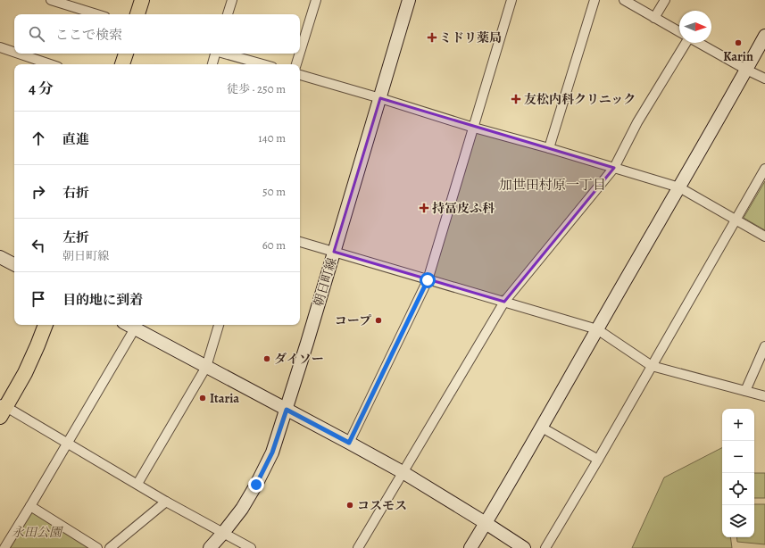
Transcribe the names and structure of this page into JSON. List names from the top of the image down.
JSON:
{
  "streets": {
    "street": ["朝日町線"]
  },
  "districts": ["加世田村原一丁目"],
  "parks": ["永田公園"],
  "places": {
    "health": ["ミドリ薬局", "友松内科クリニック", "持冨皮ふ科"],
    "other": [
      "Karin",
      "コープ",
      "ダイソー",
      "Itaria",
      "コスモス"
    ]
  },
  "north": "right",
  "page": {
    "search": "ここで検索",
    "heading": ["4 分", "徒歩 · 250 m"],
    "list": [
      ["直進", "140 m"],
      ["右折", "50 m"],
      ["左折", "朝日町線", "60 m"],
      "目的地に到着"
    ],
    "map_buttons": ["+", "−"]
  }
}
